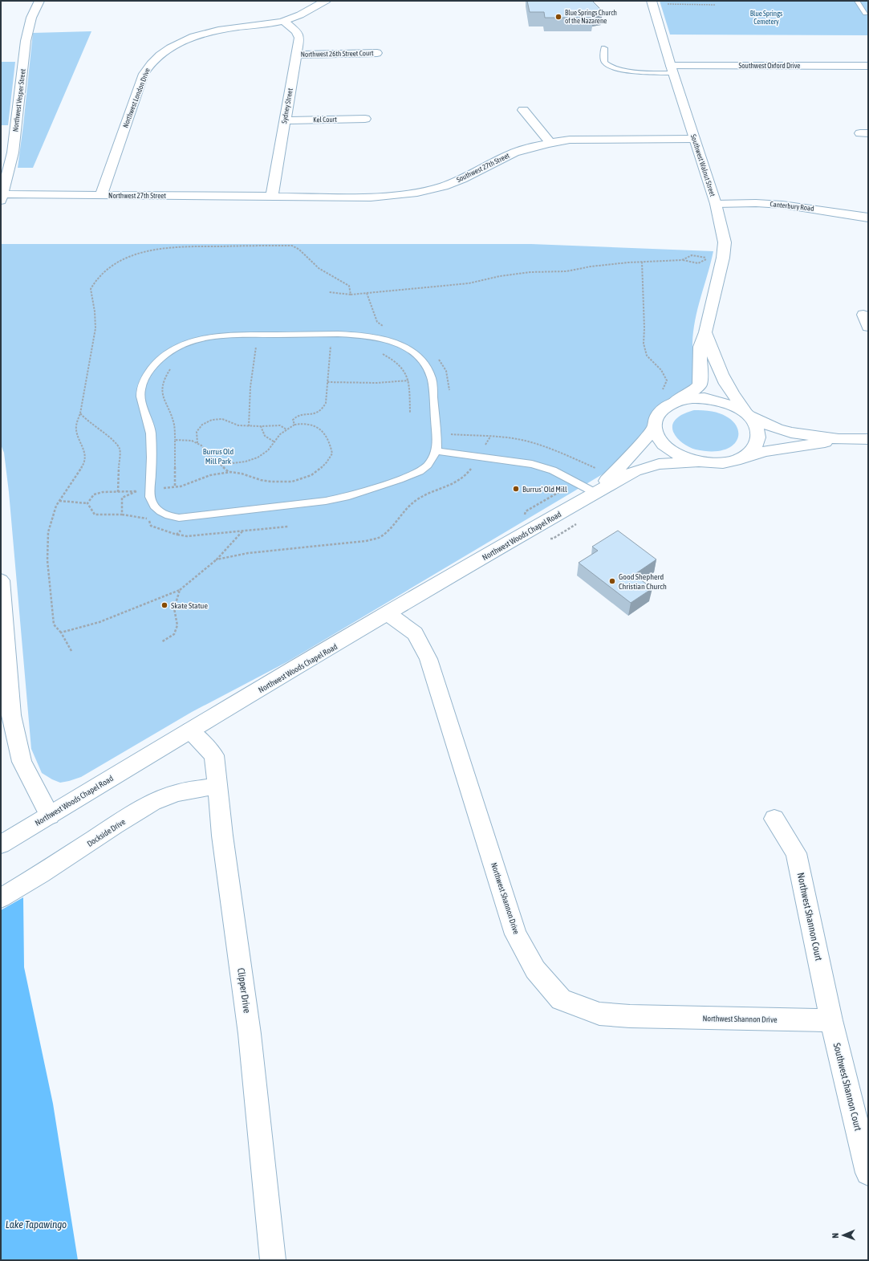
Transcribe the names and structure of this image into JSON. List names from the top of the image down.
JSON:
{
  "streets": {
    "street": [
      "Northwest 26th Street Court",
      "Southwest Oxford Drive",
      "Northwest London Drive",
      "Northwest Vesper Street",
      "Sydney Street",
      "Kel Court",
      "Southwest Walnut Street",
      "Southwest 27th Street",
      "Northwest 27th Street",
      "Canterbury Road",
      "Northwest Woods Chapel Road",
      "Dockside Drive",
      "Northwest Shannon Drive",
      "Northwest Shannon Court",
      "Clipper Drive",
      "Southwest Shannon Court"
    ]
  },
  "crossings": [
    ["Northwest 26th Street Court", "Sydney Street"],
    ["Southwest Oxford Drive", "Southwest Walnut Street"],
    ["Northwest London Drive", "Sydney Street"],
    ["Northwest London Drive", "Northwest 27th Street"],
    ["Northwest Vesper Street", "Northwest 27th Street"],
    ["Sydney Street", "Kel Court"],
    ["Sydney Street", "Southwest 27th Street"],
    ["Sydney Street", "Northwest 27th Street"],
    ["Southwest Walnut Street", "Southwest 27th Street"],
    ["Southwest Walnut Street", "Canterbury Road"],
    ["Southwest Walnut Street", "Northwest Woods Chapel Road"],
    ["Southwest 27th Street", "Northwest 27th Street"],
    ["Northwest Woods Chapel Road", "Northwest Shannon Drive"],
    ["Northwest Woods Chapel Road", "Clipper Drive"],
    ["Dockside Drive", "Clipper Drive"],
    ["Northwest Shannon Drive", "Northwest Shannon Court"],
    ["Northwest Shannon Drive", "Southwest Shannon Court"],
    ["Northwest Shannon Court", "Southwest Shannon Court"]
  ],
  "water": ["Lake Tapawingo"],
  "parks": ["Blue Springs Cemetery", "Burrus Old Mill Park"],
  "places": [
    "Blue Springs Church of the Nazarene",
    "Burrus' Old Mill",
    "Good Shepherd Christian Church",
    "Skate Statue"
  ],
  "north": "left"
}
